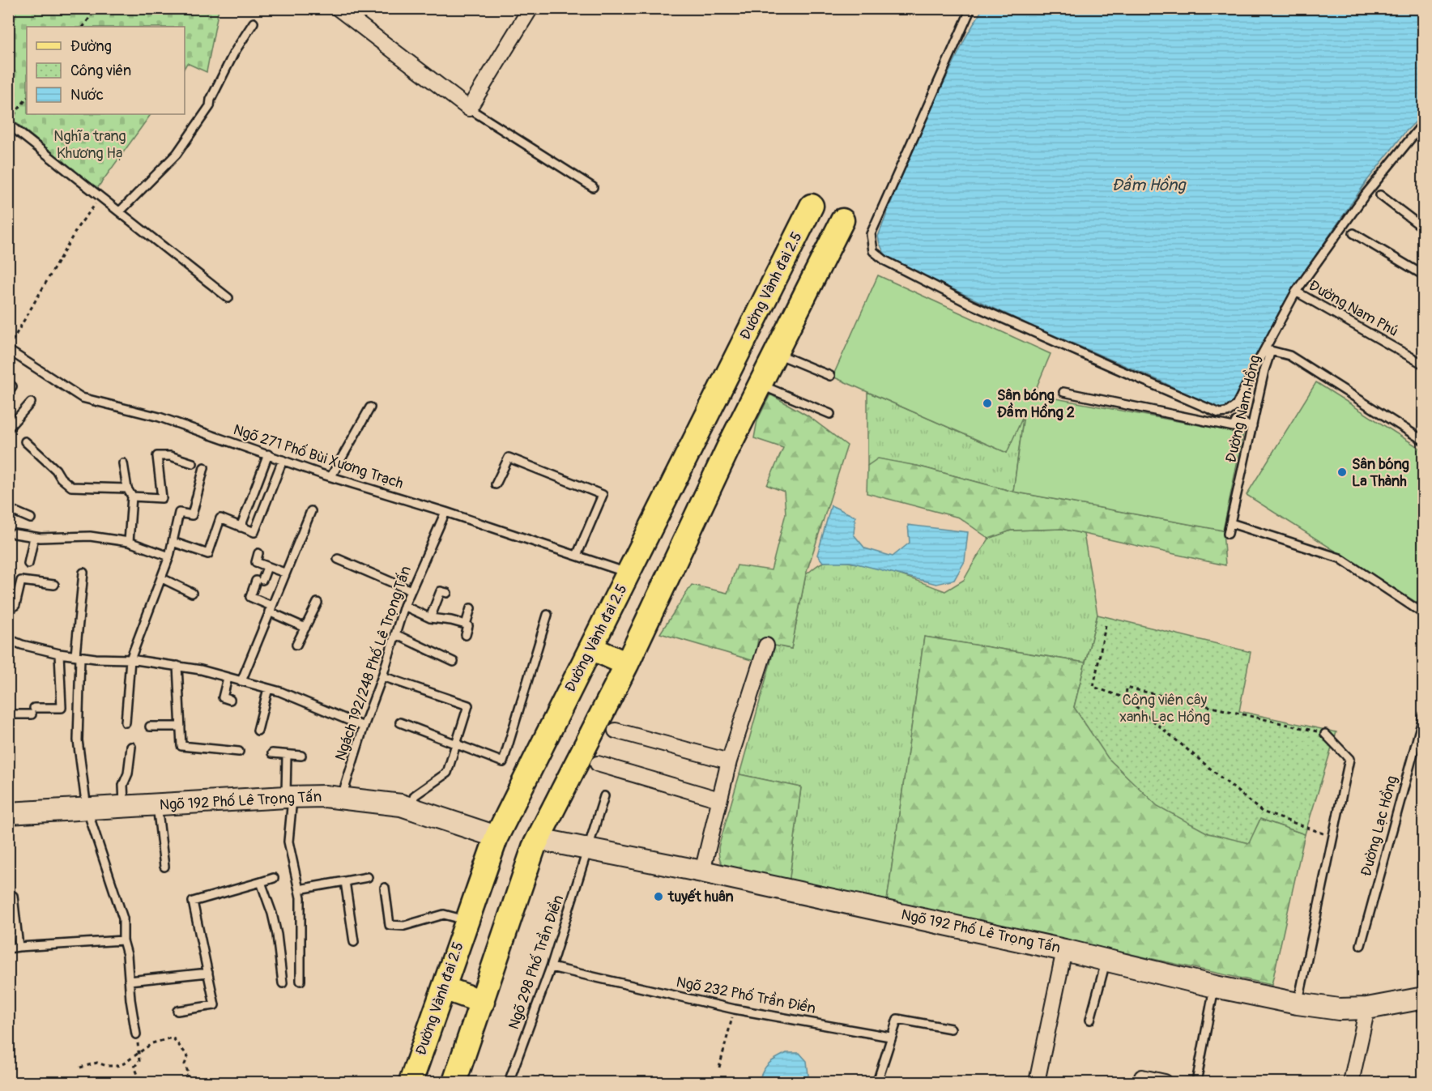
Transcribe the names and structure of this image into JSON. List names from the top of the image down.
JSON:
{
  "streets": {
    "main road": ["Đường Vành đai 2.5"],
    "street": ["Ngõ 192 Phố Lê Trọng Tấn"],
    "lane": [
      "Đường Nam Phú",
      "Đường Nam Hồng",
      "Ngõ 271 Phố Bùi Xương Trạch",
      "Ngách 192/248 Phố Lê Trọng Tấn",
      "Đường Lạc Hồng",
      "Ngõ 298 Phố Trần Điền",
      "Ngõ 232 Phố Trần Điền"
    ]
  },
  "crossings": [
    ["Đường Vành đai 2.5", "Ngõ 271 Phố Bùi Xương Trạch"],
    ["Đường Vành đai 2.5", "Ngõ 192 Phố Lê Trọng Tấn"],
    ["Ngõ 271 Phố Bùi Xương Trạch", "Ngách 192/248 Phố Lê Trọng Tấn"],
    ["Ngách 192/248 Phố Lê Trọng Tấn", "Ngõ 192 Phố Lê Trọng Tấn"],
    ["Ngõ 192 Phố Lê Trọng Tấn", "Ngõ 298 Phố Trần Điền"],
    ["Ngõ 298 Phố Trần Điền", "Ngõ 232 Phố Trần Điền"]
  ],
  "water": ["Đầm Hồng"],
  "parks": ["Nghĩa trang Khương Hạ", "Công viên cây xanh Lạc Hồng"],
  "places": ["Sân bóng Đầm Hồng 2", "Sân bóng La Thành", "tuyết huân"],
  "legend": ["Đường", "Công viên", "Nước"]
}
